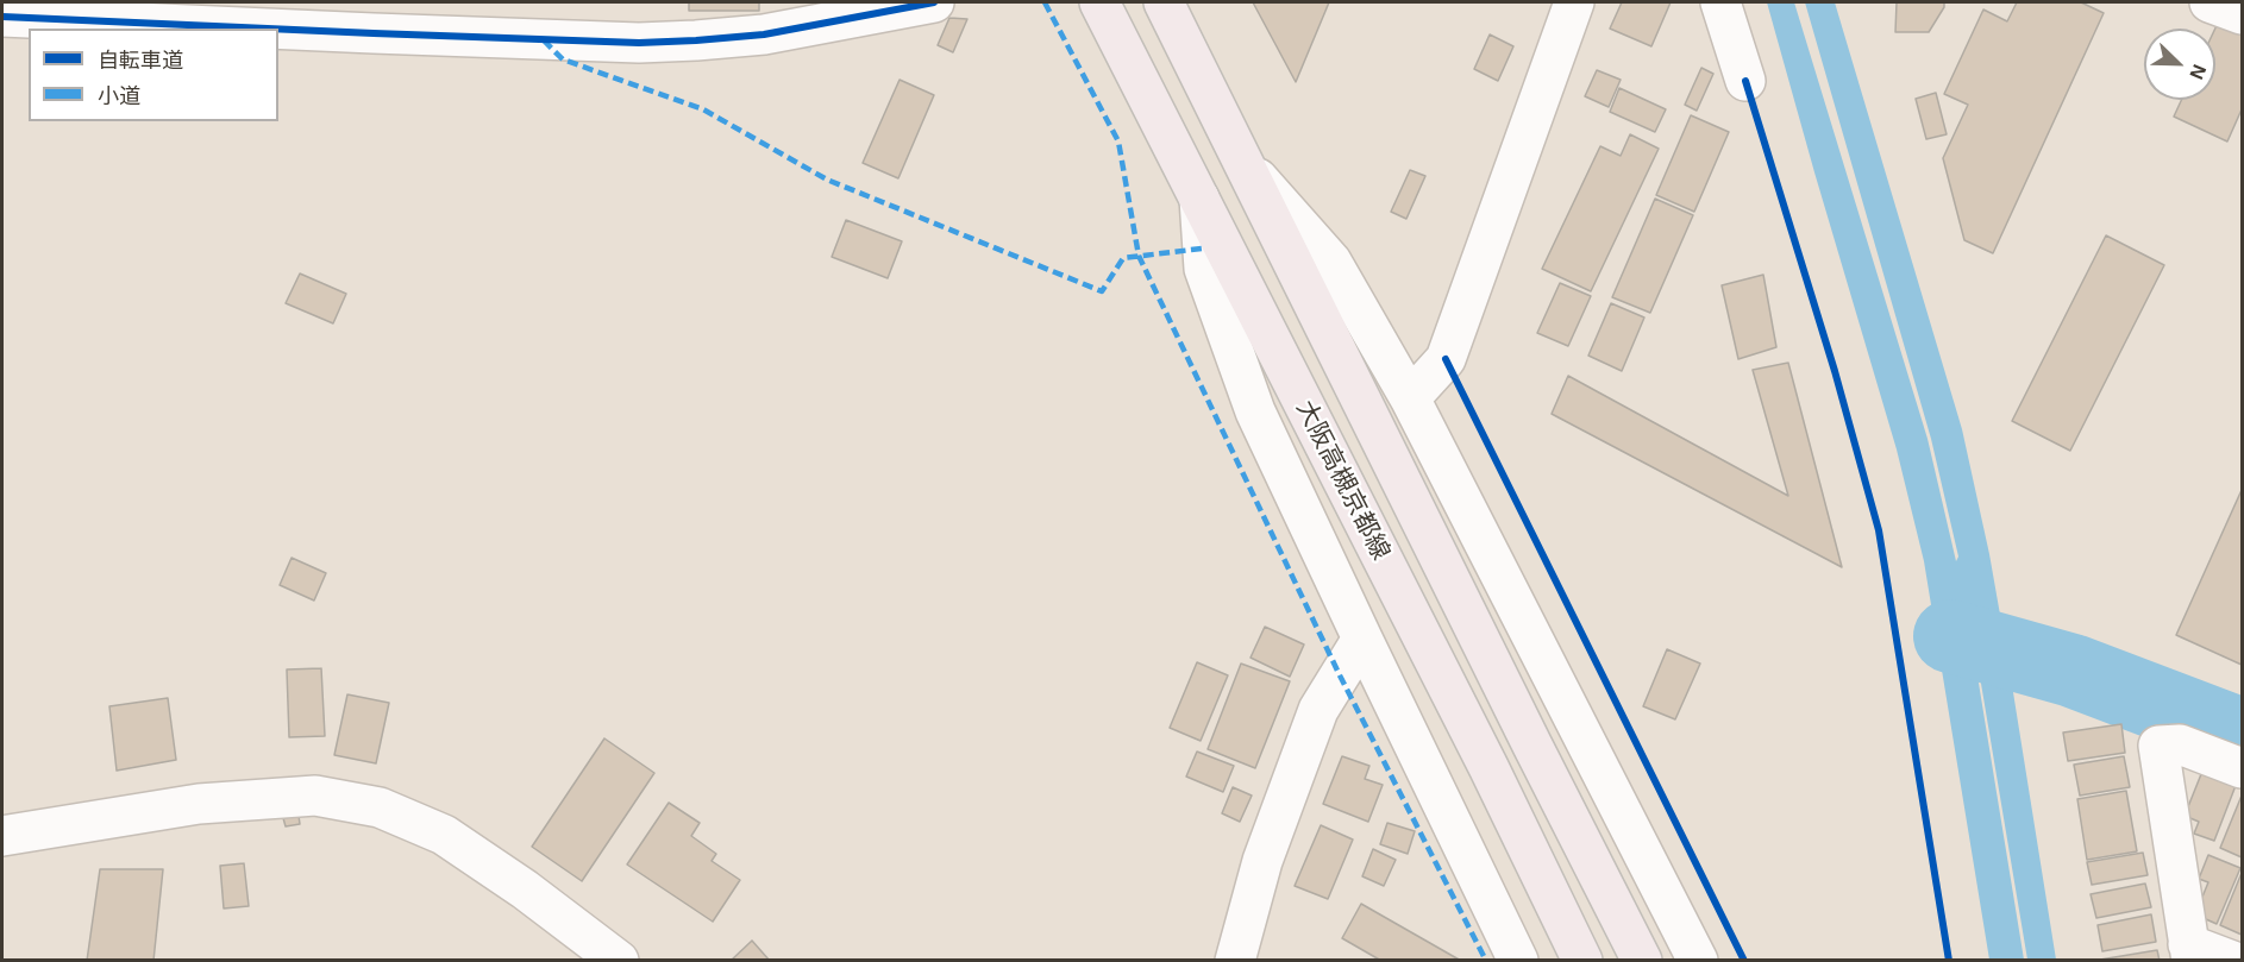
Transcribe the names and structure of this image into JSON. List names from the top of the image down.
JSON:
{
  "streets": {
    "main road": ["大阪高槻京都線"]
  },
  "legend": ["自転車道", "小道"],
  "north": "bottom right"
}
